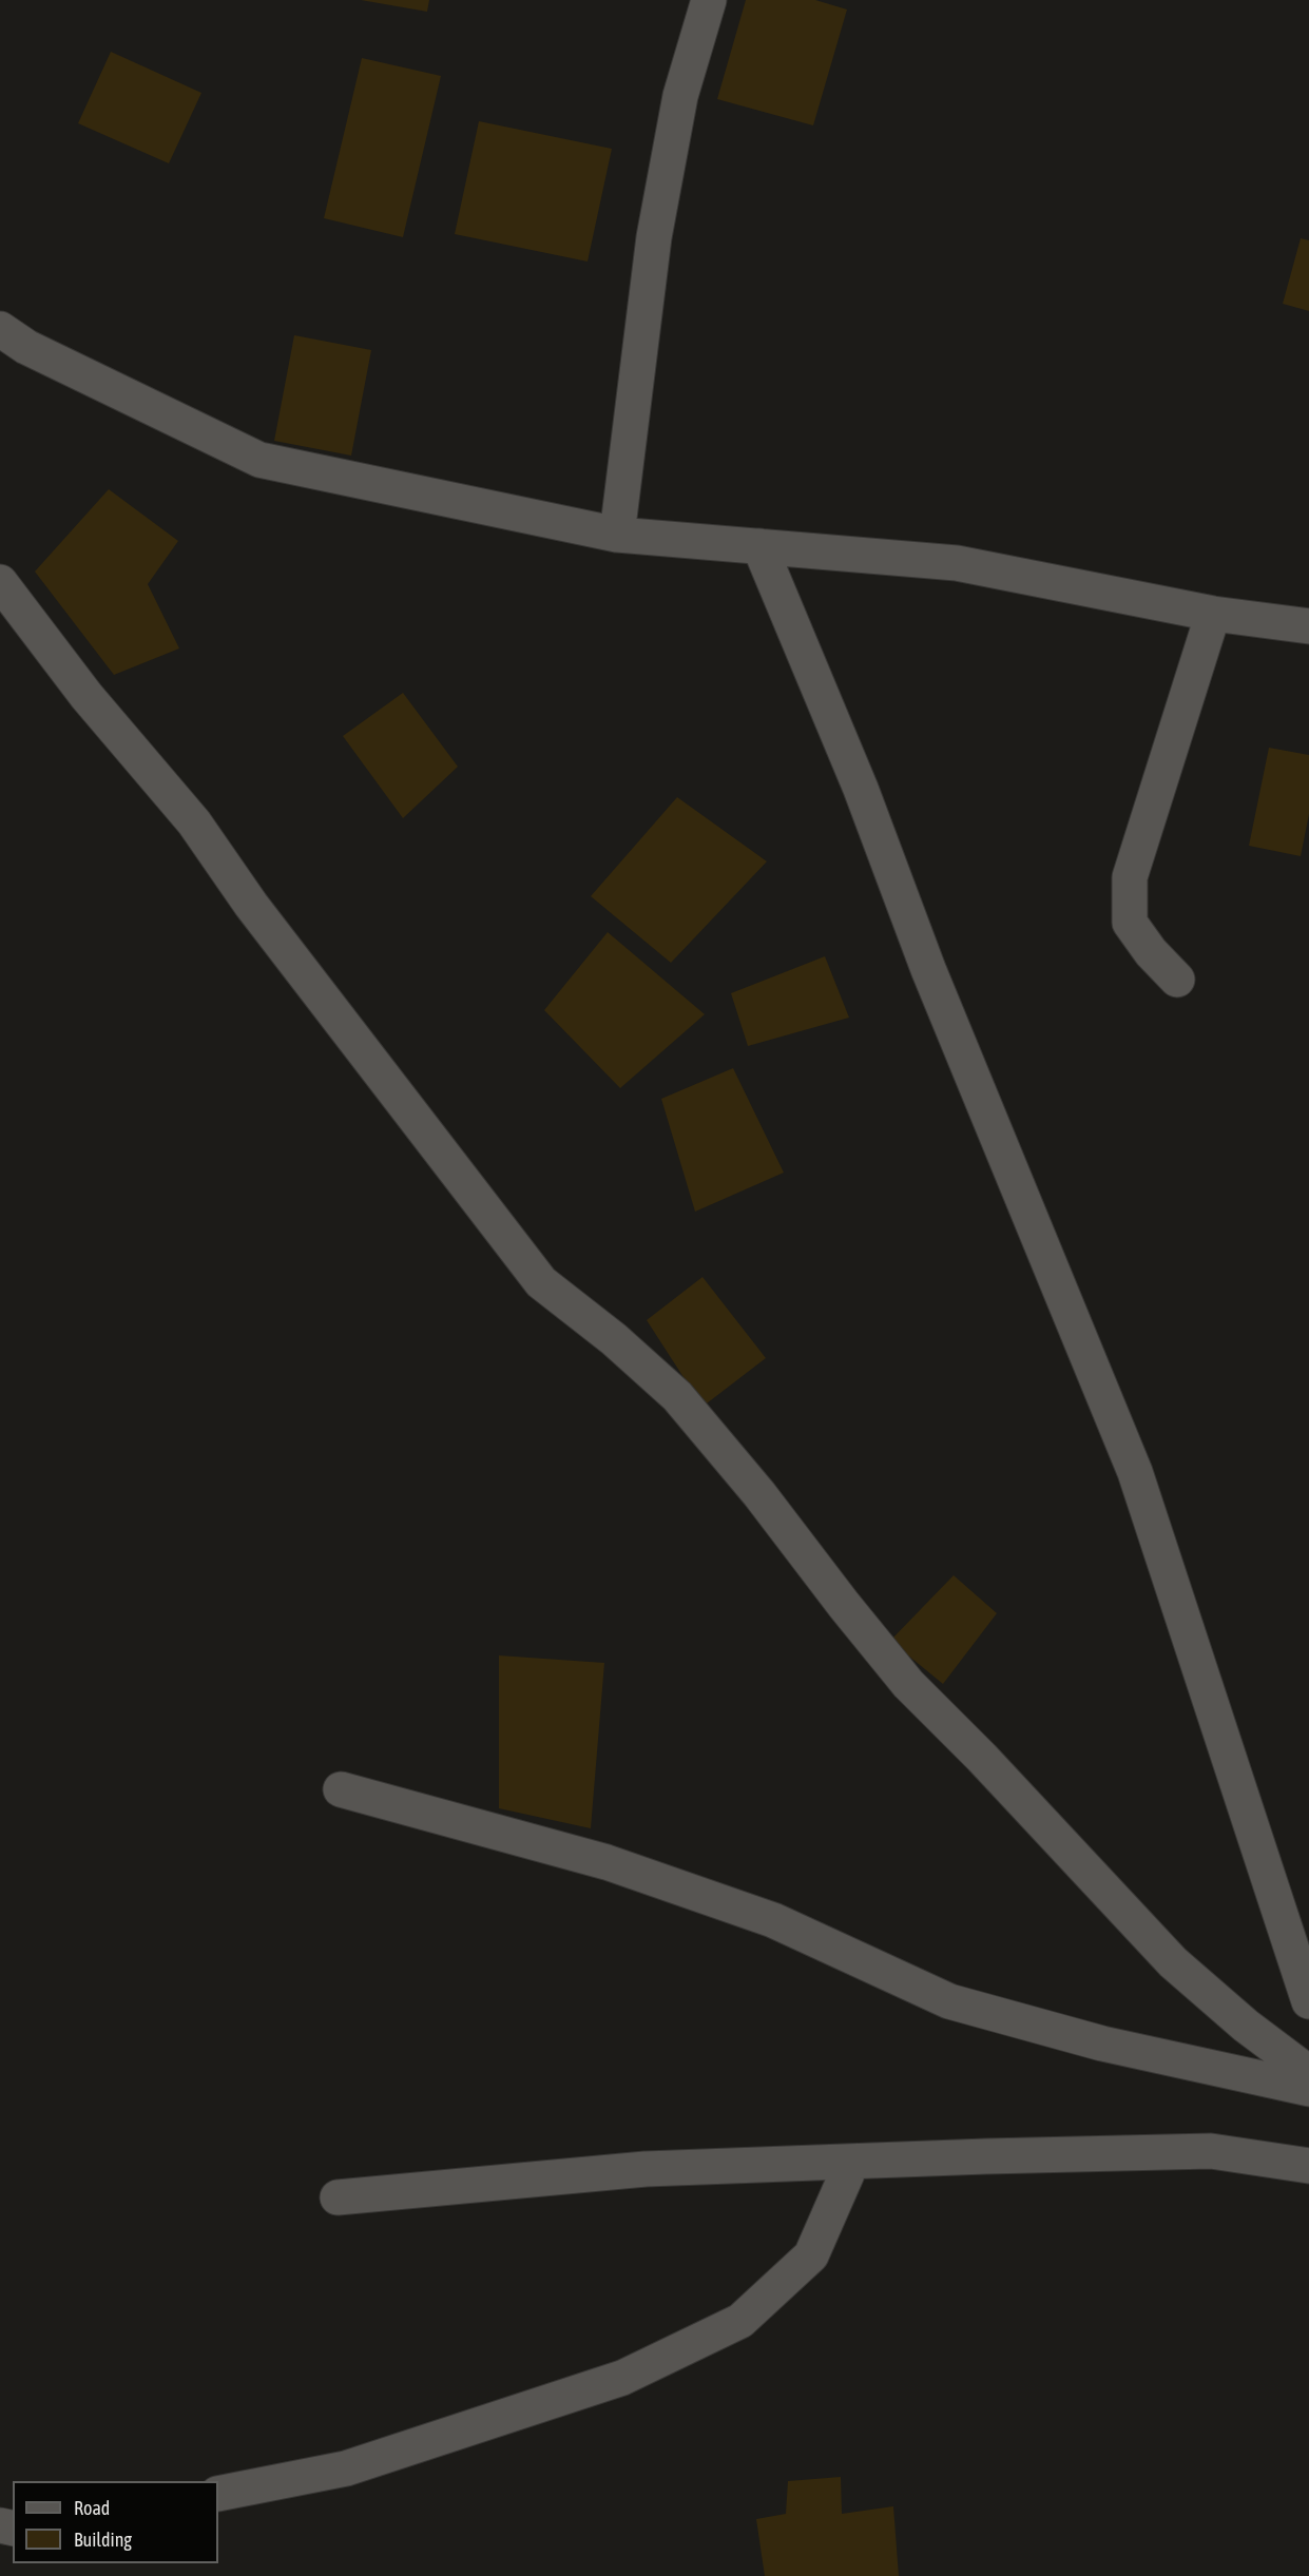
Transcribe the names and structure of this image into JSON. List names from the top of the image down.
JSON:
{
  "legend": ["Road", "Building"]
}
